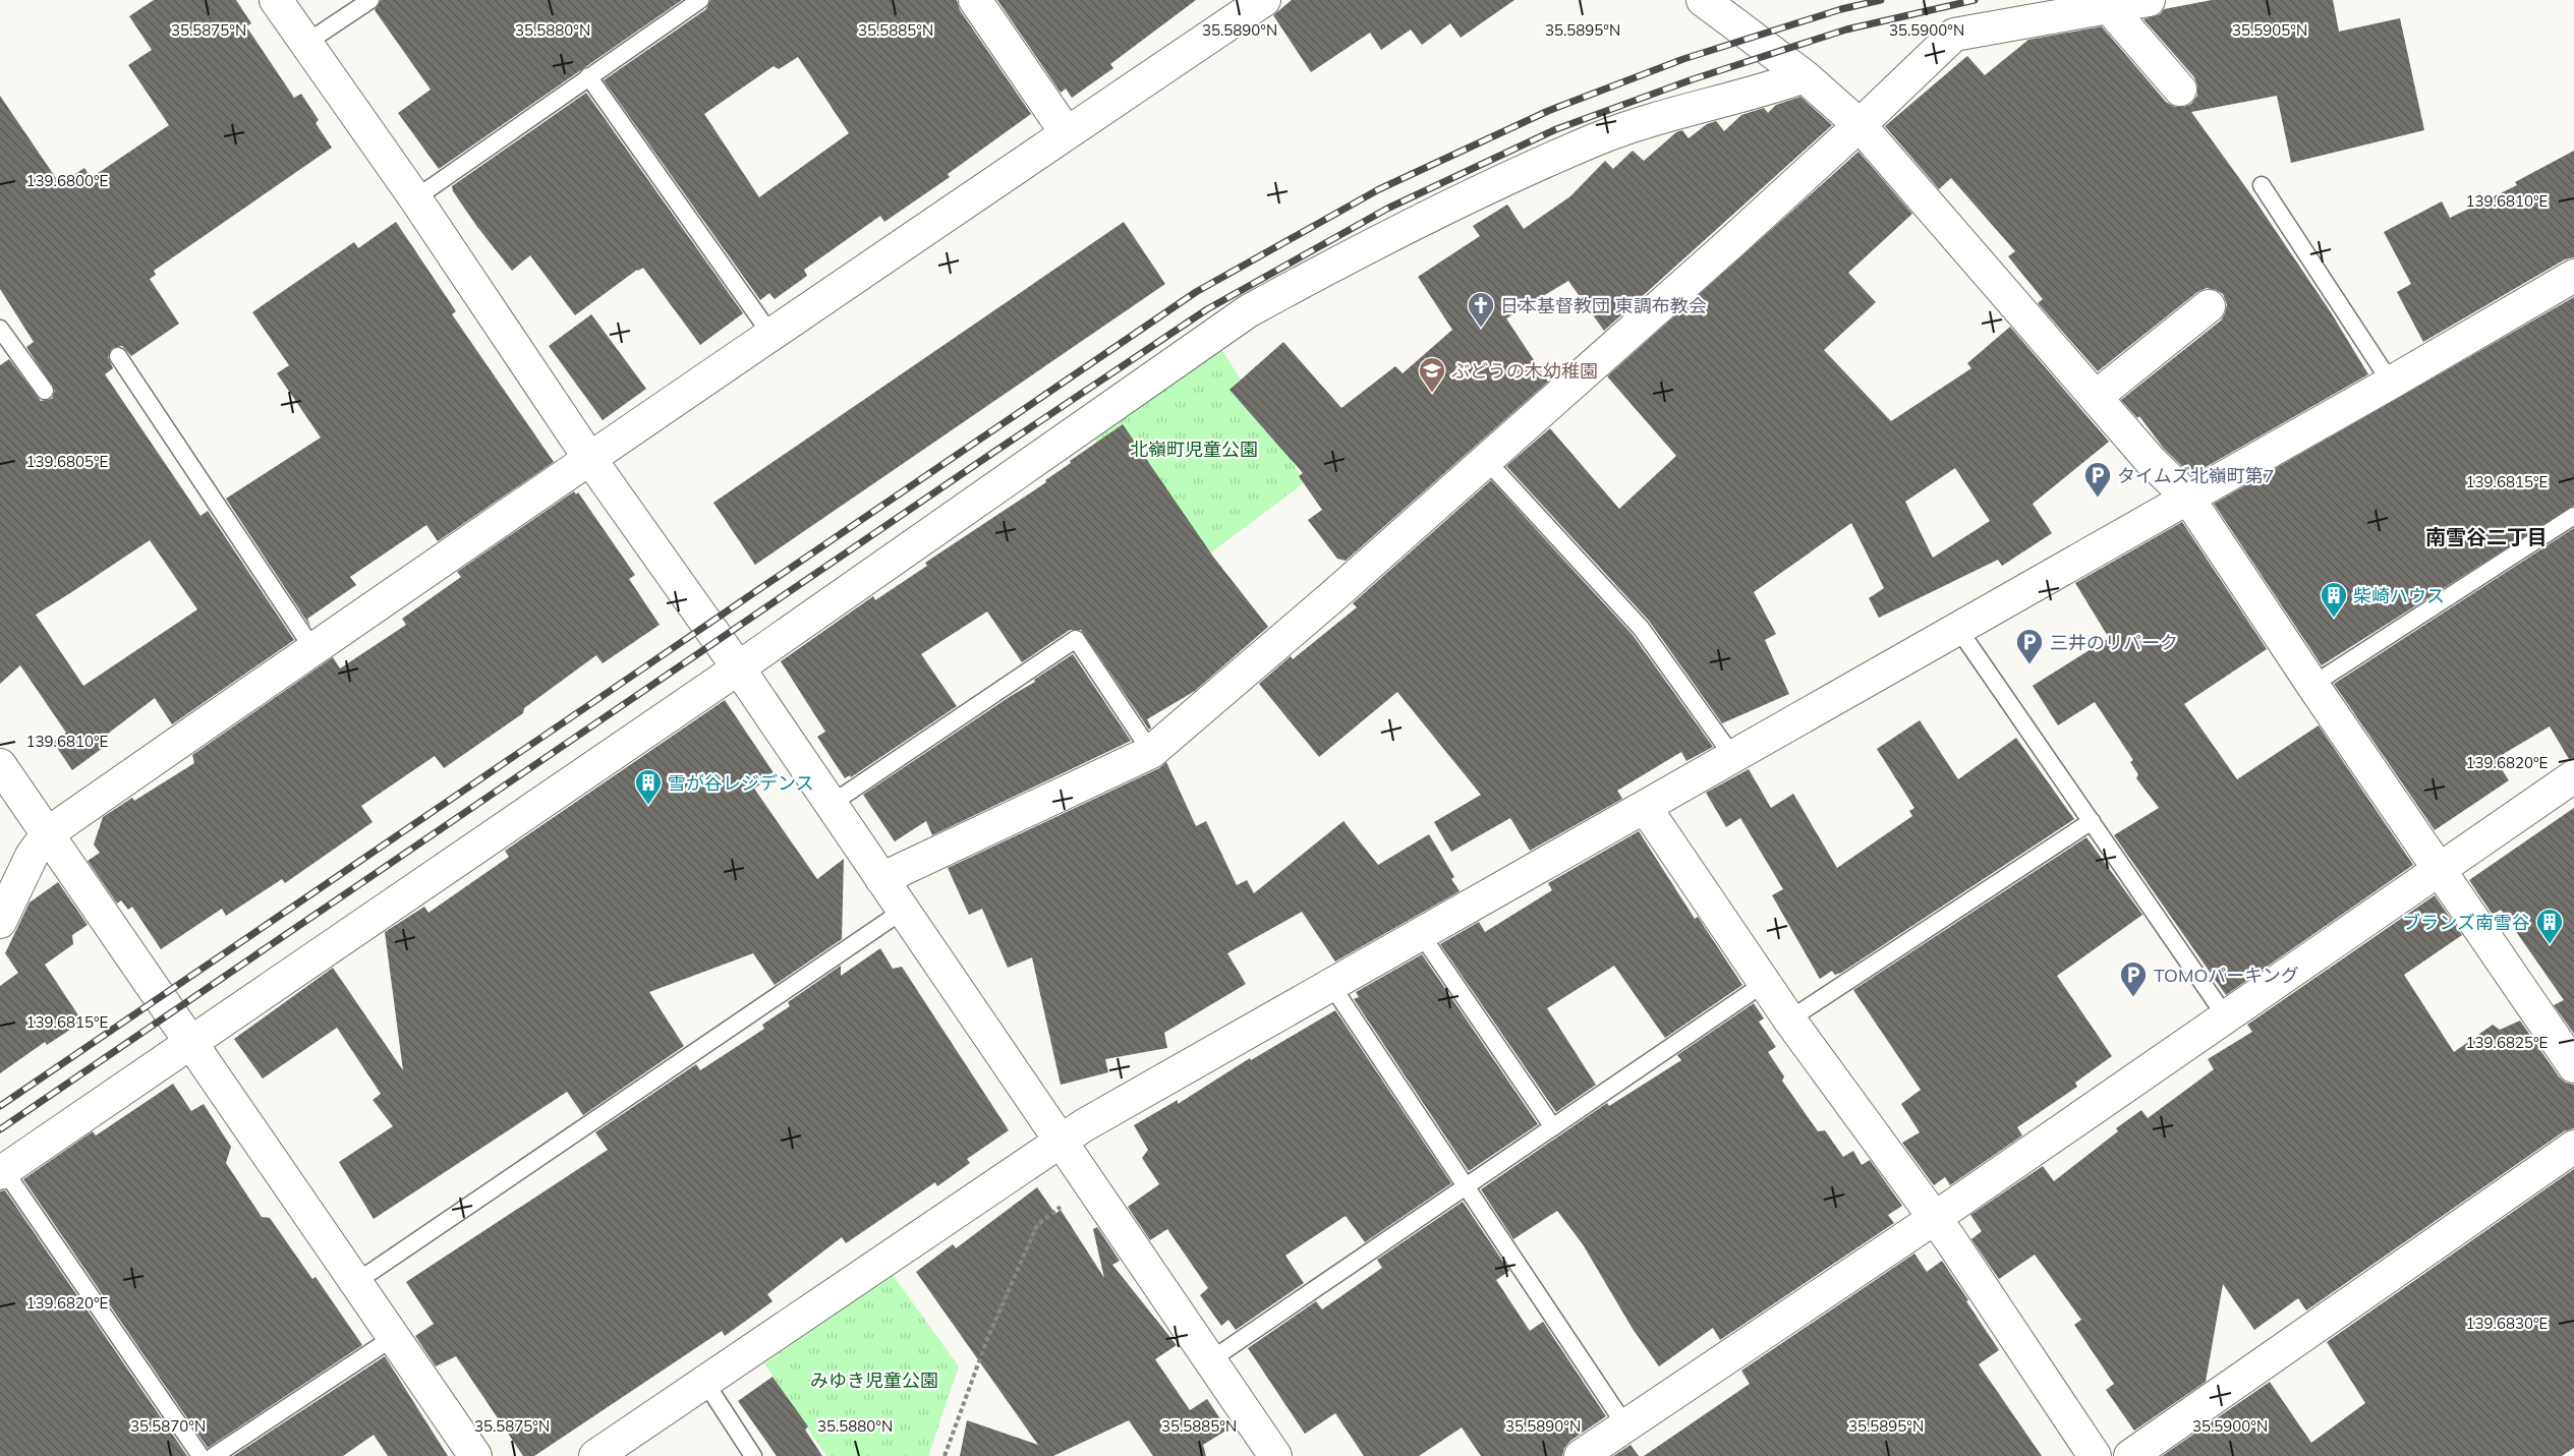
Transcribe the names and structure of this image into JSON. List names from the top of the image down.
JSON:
{
  "districts": ["南雪谷二丁目"],
  "parks": ["北嶺町児童公園", "みゆき児童公園"],
  "places": {
    "church": ["日本基督教団 東調布教会"],
    "school or university": ["ぶどうの木幼稚園"],
    "parking": ["タイムズ北嶺町第7", "三井のリパーク", "TOMOパーキング"],
    "building": ["柴崎ハウス", "雪が谷レジデンス", "ブランズ南雪谷"]
  },
  "coordinates": [
    "35.5875°N",
    "35.5880°N",
    "35.5885°N",
    "35.5890°N",
    "35.5895°N",
    "35.5900°N",
    "35.5905°N",
    "139.6800°E",
    "139.6810°E",
    "139.6805°E",
    "139.6815°E",
    "139.6820°E",
    "139.6825°E",
    "139.6830°E",
    "35.5870°N"
  ]
}
